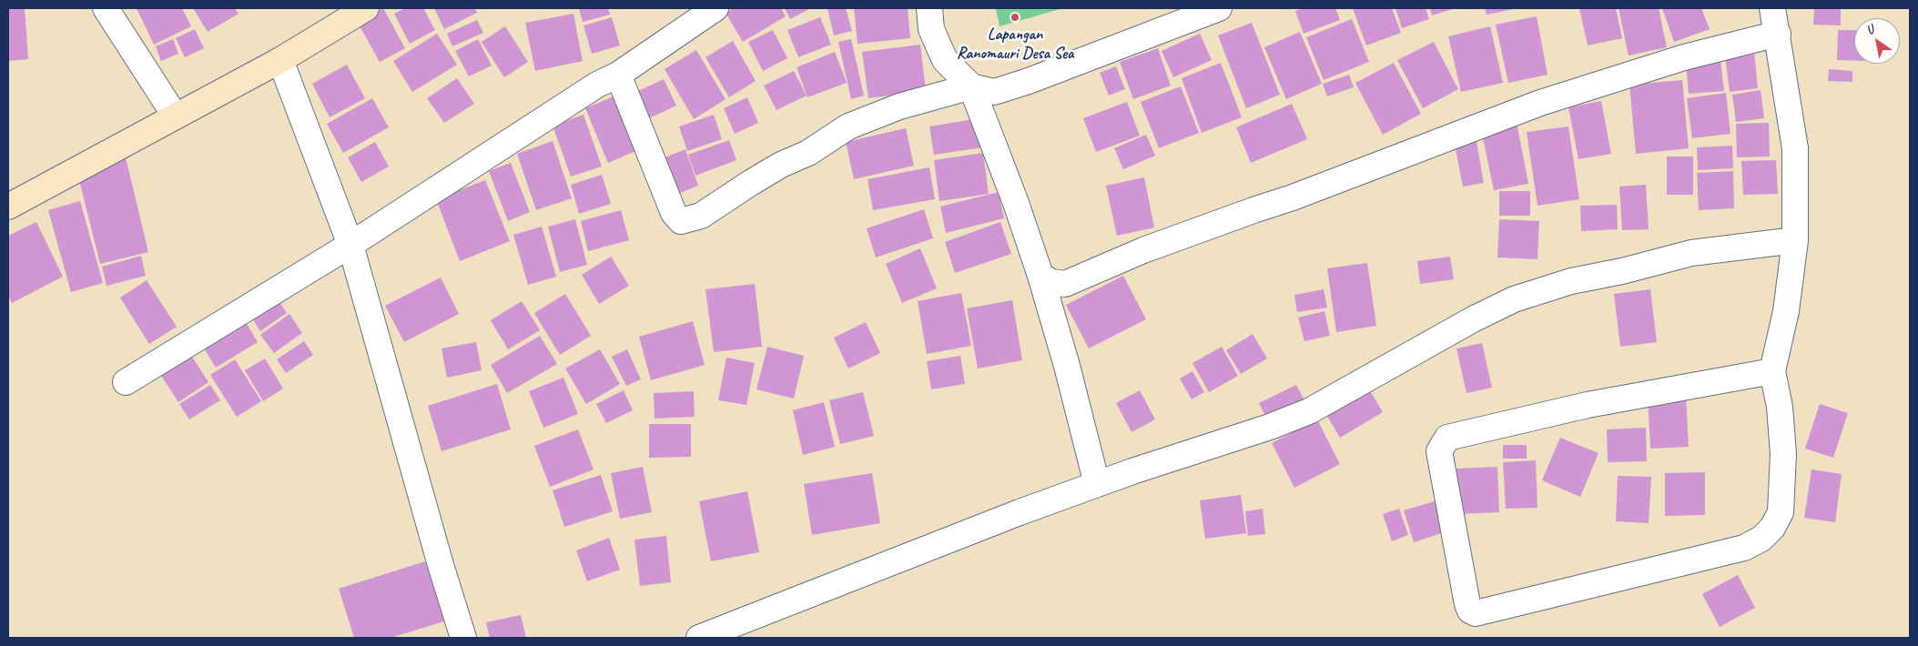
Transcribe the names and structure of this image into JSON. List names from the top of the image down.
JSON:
{
  "places": ["Lapangan Ranomauri Desa Sea"],
  "north": "top left"
}
